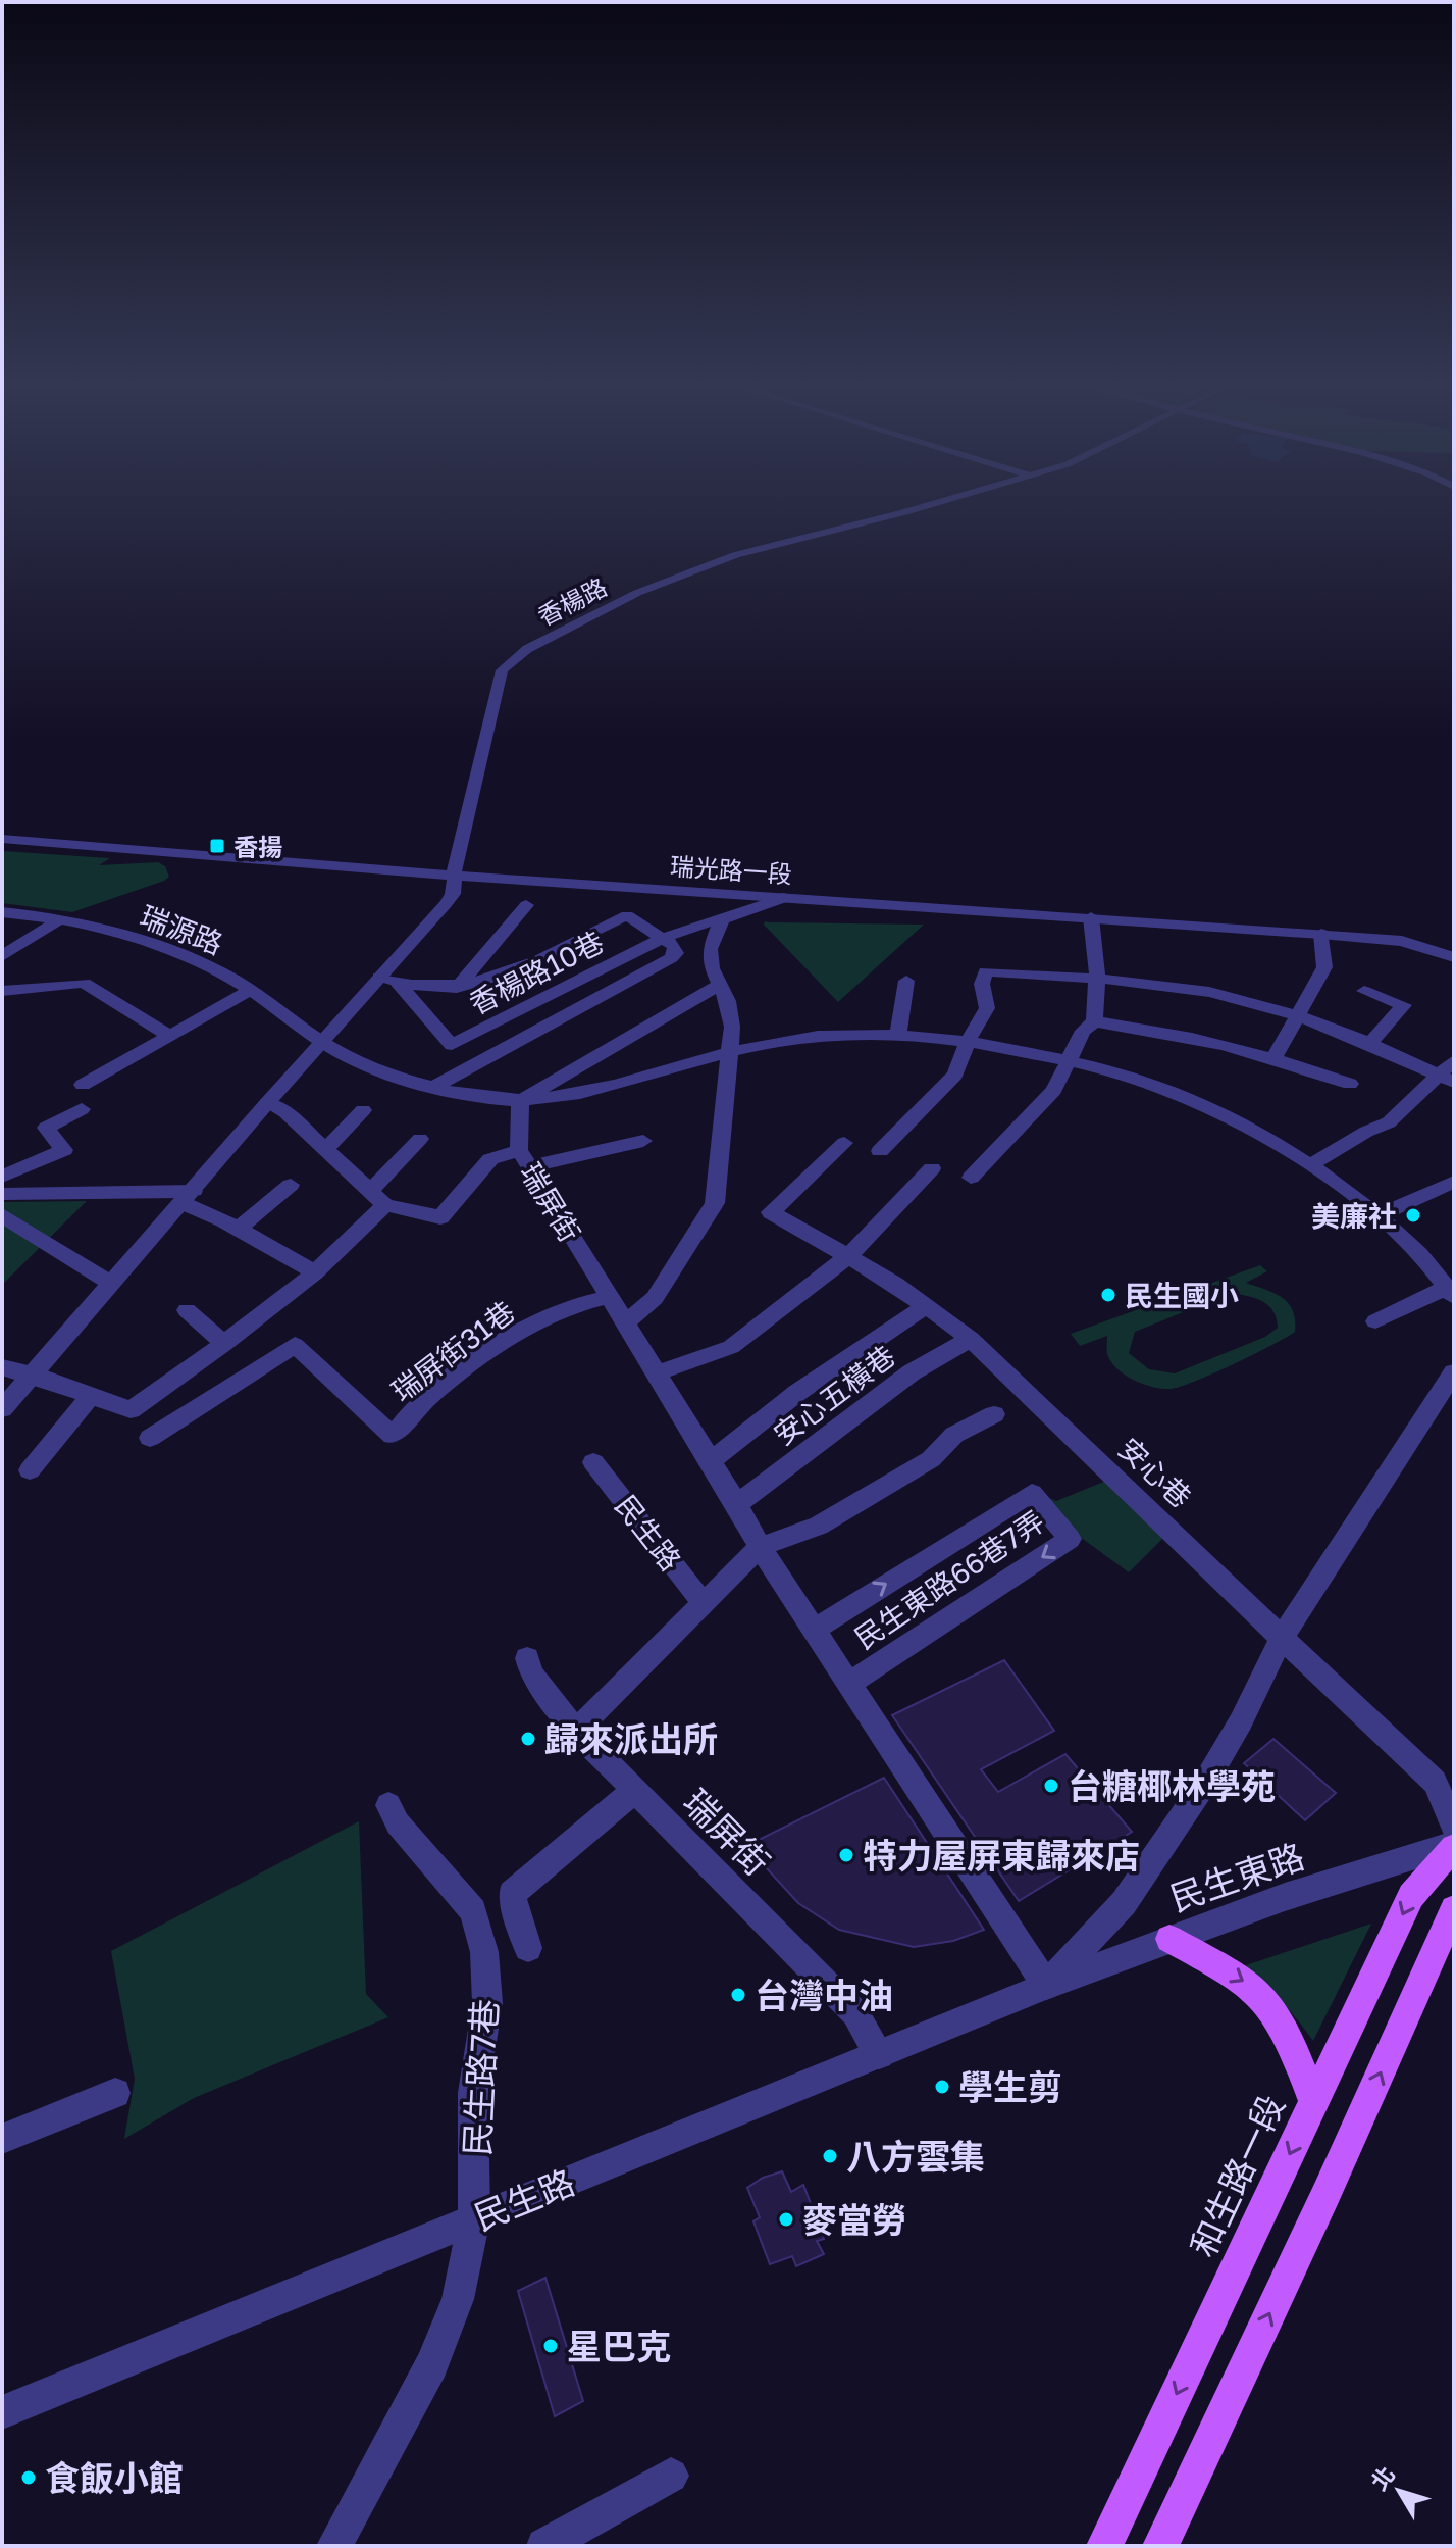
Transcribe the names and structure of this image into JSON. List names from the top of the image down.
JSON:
{
  "streets": {
    "main road": ["和生路一段"],
    "street": [
      "香楊路",
      "瑞光路一段",
      "瑞源路",
      "香楊路10巷",
      "瑞屏街",
      "瑞屏街31巷",
      "安心五橫巷",
      "安心巷",
      "民生路",
      "民生東路66巷7弄",
      "民生東路",
      "民生路7巷"
    ]
  },
  "crossings": [
    ["香楊路", "瑞光路一段"],
    ["香楊路", "瑞源路"],
    ["香楊路", "香楊路10巷"],
    ["瑞光路一段", "香楊路10巷"],
    ["瑞源路", "瑞屏街"],
    ["瑞屏街", "瑞屏街31巷"],
    ["瑞屏街", "安心五橫巷"],
    ["瑞屏街", "民生路"],
    ["瑞屏街", "民生東路66巷7弄"],
    ["瑞屏街", "民生東路"],
    ["安心五橫巷", "安心巷"],
    ["民生路", "民生東路"],
    ["民生路", "民生路7巷"],
    ["民生東路", "和生路一段"]
  ],
  "places": {
    "transit": ["香揚"],
    "other": [
      "美廉社",
      "民生國小",
      "歸來派出所",
      "台糖椰林學苑",
      "特力屋屏東歸來店",
      "台灣中油",
      "學生剪",
      "八方雲集",
      "麥當勞",
      "星巴克",
      "食飯小館"
    ]
  },
  "north": "top left"
}
